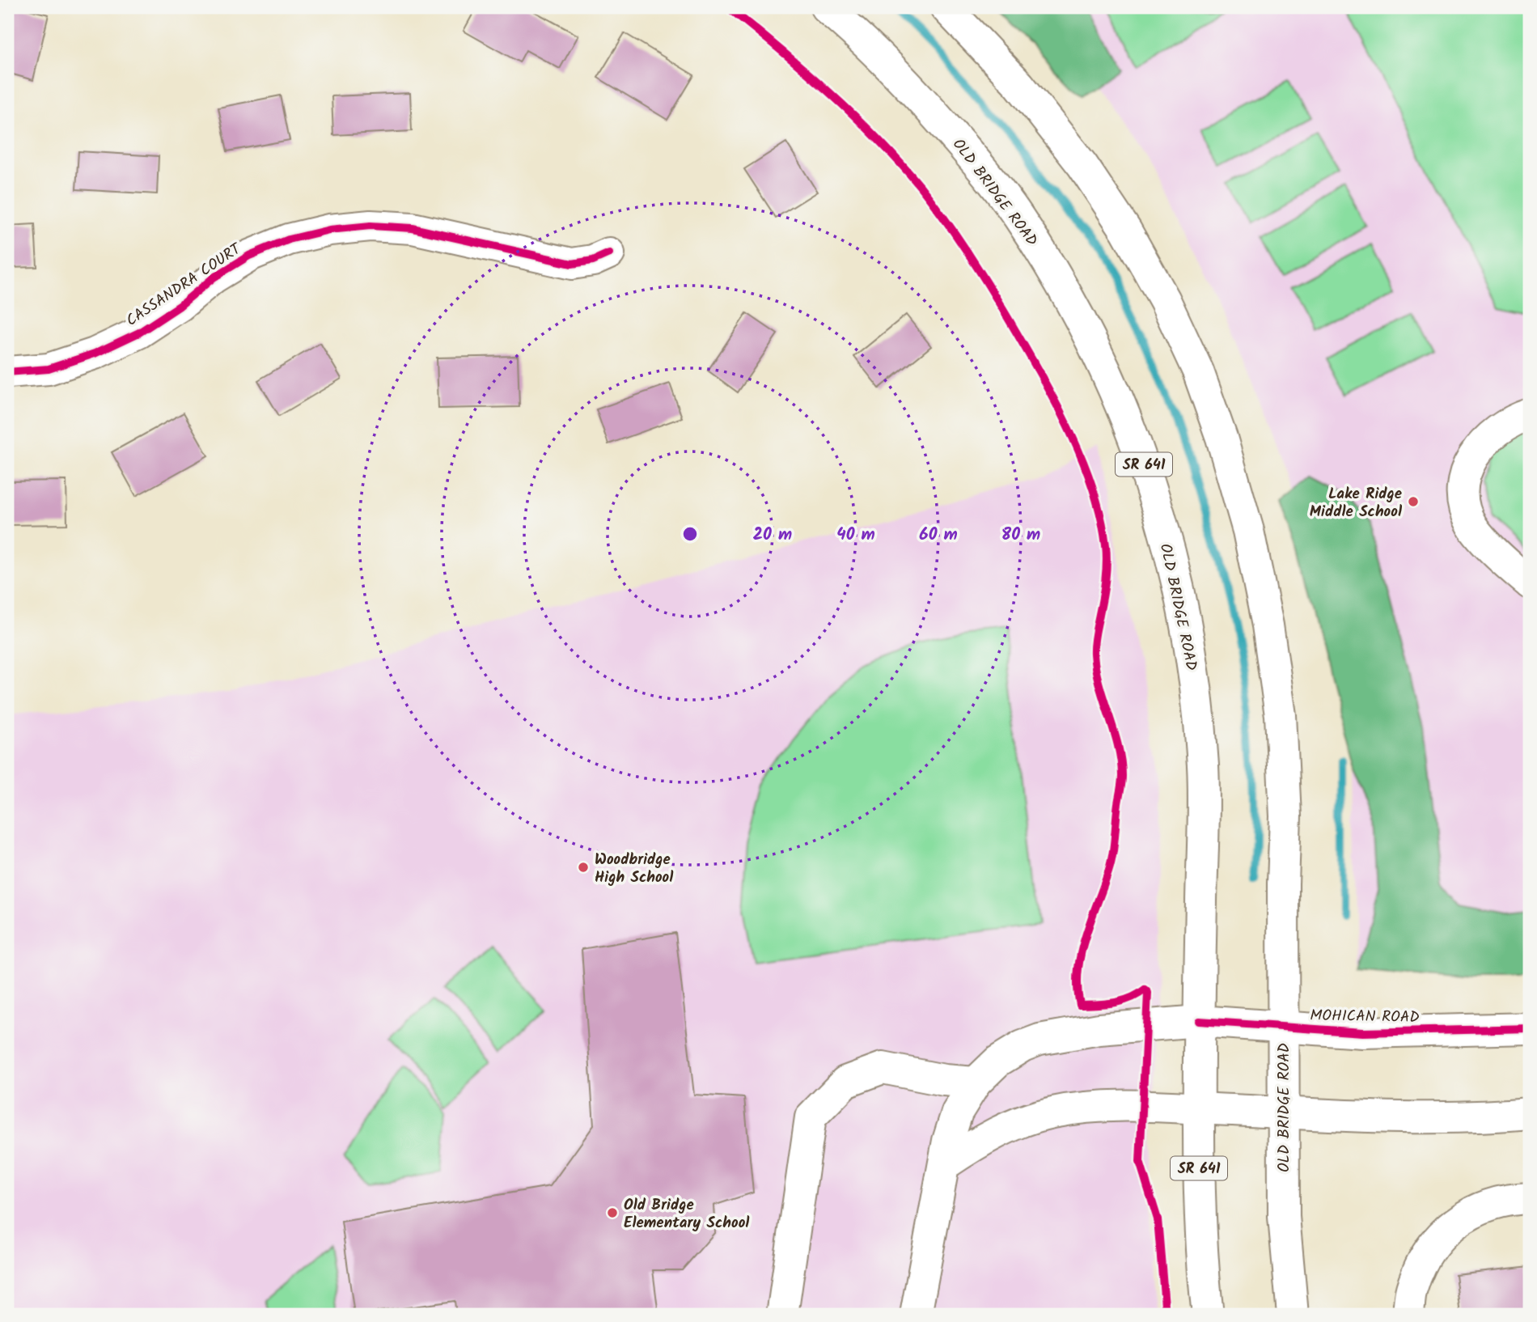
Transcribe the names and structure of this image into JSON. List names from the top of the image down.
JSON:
{
  "streets": {
    "main road": [
      "OLD BRIDGE ROAD",
      "CASSANDRA COURT",
      "SR 641",
      "MOHICAN ROAD"
    ]
  },
  "crossings": [
    ["OLD BRIDGE ROAD", "MOHICAN ROAD"]
  ],
  "places": ["Lake Ridge Middle School", "Woodbridge High School", "Old Bridge Elementary School"],
  "rings": [
    "20 m",
    "40 m",
    "60 m",
    "80 m"
  ]
}
